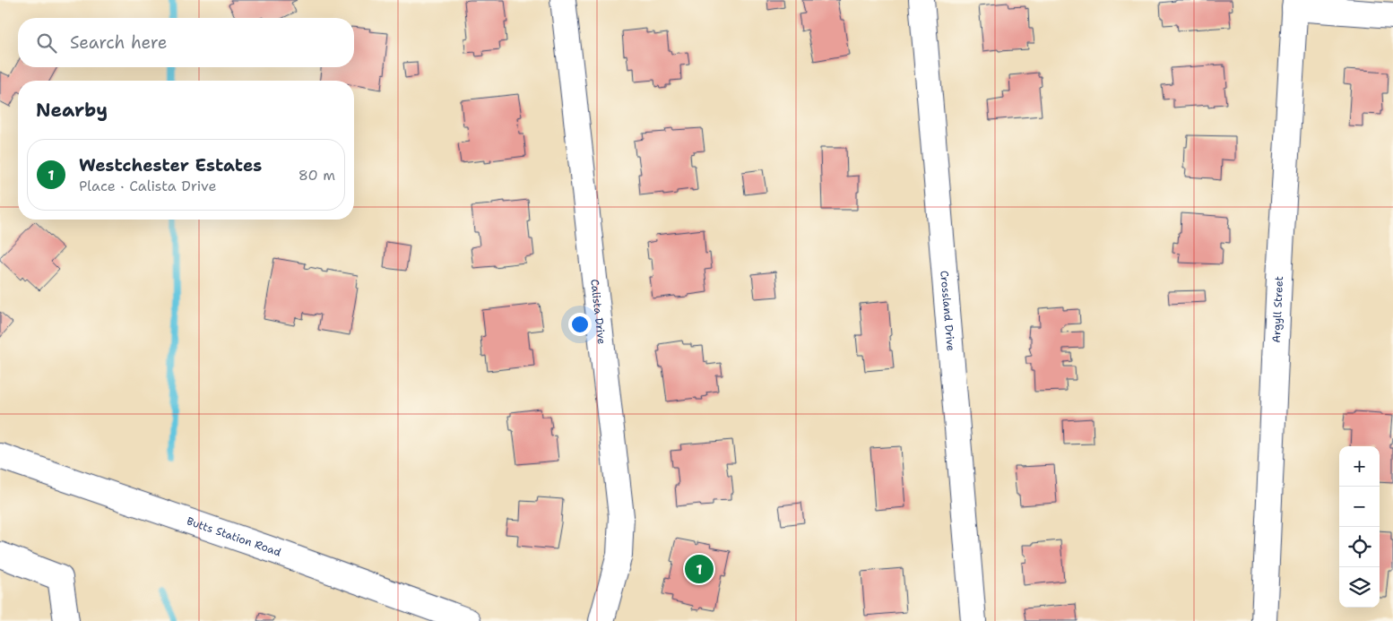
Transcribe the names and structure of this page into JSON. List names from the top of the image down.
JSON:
{
  "streets": {
    "street": [
      "Argyll Street",
      "Calista Drive",
      "Crossland Drive",
      "Butts Station Road"
    ]
  },
  "page": {
    "search": "Search here",
    "heading": "Nearby",
    "list": [
      {
        "mark": "1",
        "name": "Westchester Estates",
        "note": "Place · Calista Drive",
        "value": "80 m"
      }
    ],
    "map_buttons": ["+", "−"],
    "pins": "1"
  }
}
